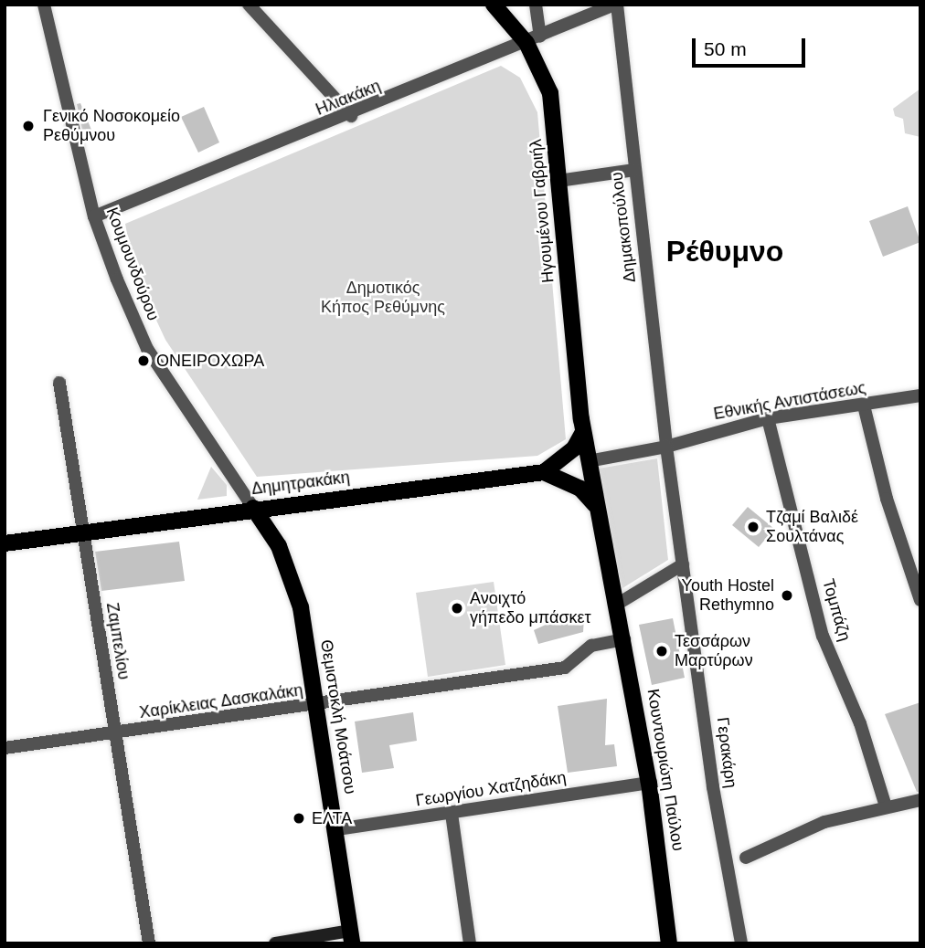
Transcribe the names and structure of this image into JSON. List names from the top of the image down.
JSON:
{
  "streets": {
    "main road": [
      "Ηγουμένου Γαβριήλ",
      "Δημητρακάκη",
      "Θεμιστοκλή Μοάτσου",
      "Κουντουριώτη Παύλου"
    ],
    "street": [
      "Ηλιακάκη",
      "Δημακοπούλου",
      "Κουμουνδούρου",
      "Εθνικής Αντιστάσεως",
      "Τομπάζη",
      "Ζαμπελίου",
      "Χαρίκλειας Δασκαλάκη",
      "Γερακάρη",
      "Γεωργίου Χατζηδάκη"
    ]
  },
  "crossings": [
    ["Ηλιακάκη", "Ηγουμένου Γαβριήλ"],
    ["Ηλιακάκη", "Δημακοπούλου"],
    ["Ηλιακάκη", "Κουμουνδούρου"],
    ["Δημακοπούλου", "Εθνικής Αντιστάσεως"],
    ["Κουμουνδούρου", "Δημητρακάκη"],
    ["Κουμουνδούρου", "Θεμιστοκλή Μοάτσου"],
    ["Εθνικής Αντιστάσεως", "Τομπάζη"],
    ["Δημητρακάκη", "Ζαμπελίου"],
    ["Δημητρακάκη", "Θεμιστοκλή Μοάτσου"],
    ["Ζαμπελίου", "Χαρίκλειας Δασκαλάκη"],
    ["Χαρίκλειας Δασκαλάκη", "Θεμιστοκλή Μοάτσου"],
    ["Χαρίκλειας Δασκαλάκη", "Κουντουριώτη Παύλου"],
    ["Θεμιστοκλή Μοάτσου", "Γεωργίου Χατζηδάκη"],
    ["Κουντουριώτη Παύλου", "Γεωργίου Χατζηδάκη"]
  ],
  "districts": ["Ρέθυμνο"],
  "parks": ["Δημοτικός Κήπος Ρεθύμνης"],
  "places": [
    "Γενικό Νοσοκομείο Ρεθύμνου",
    "ΟΝΕΙΡΟΧΩΡΑ",
    "Τζαμί Βαλιδέ Σουλτάνας",
    "Youth Hostel Rethymno",
    "Ανοιχτό γήπεδο μπάσκετ",
    "Τεσσάρων Μαρτύρων",
    "ΕΛΤΑ"
  ],
  "scale_bar": "50 m"
}
